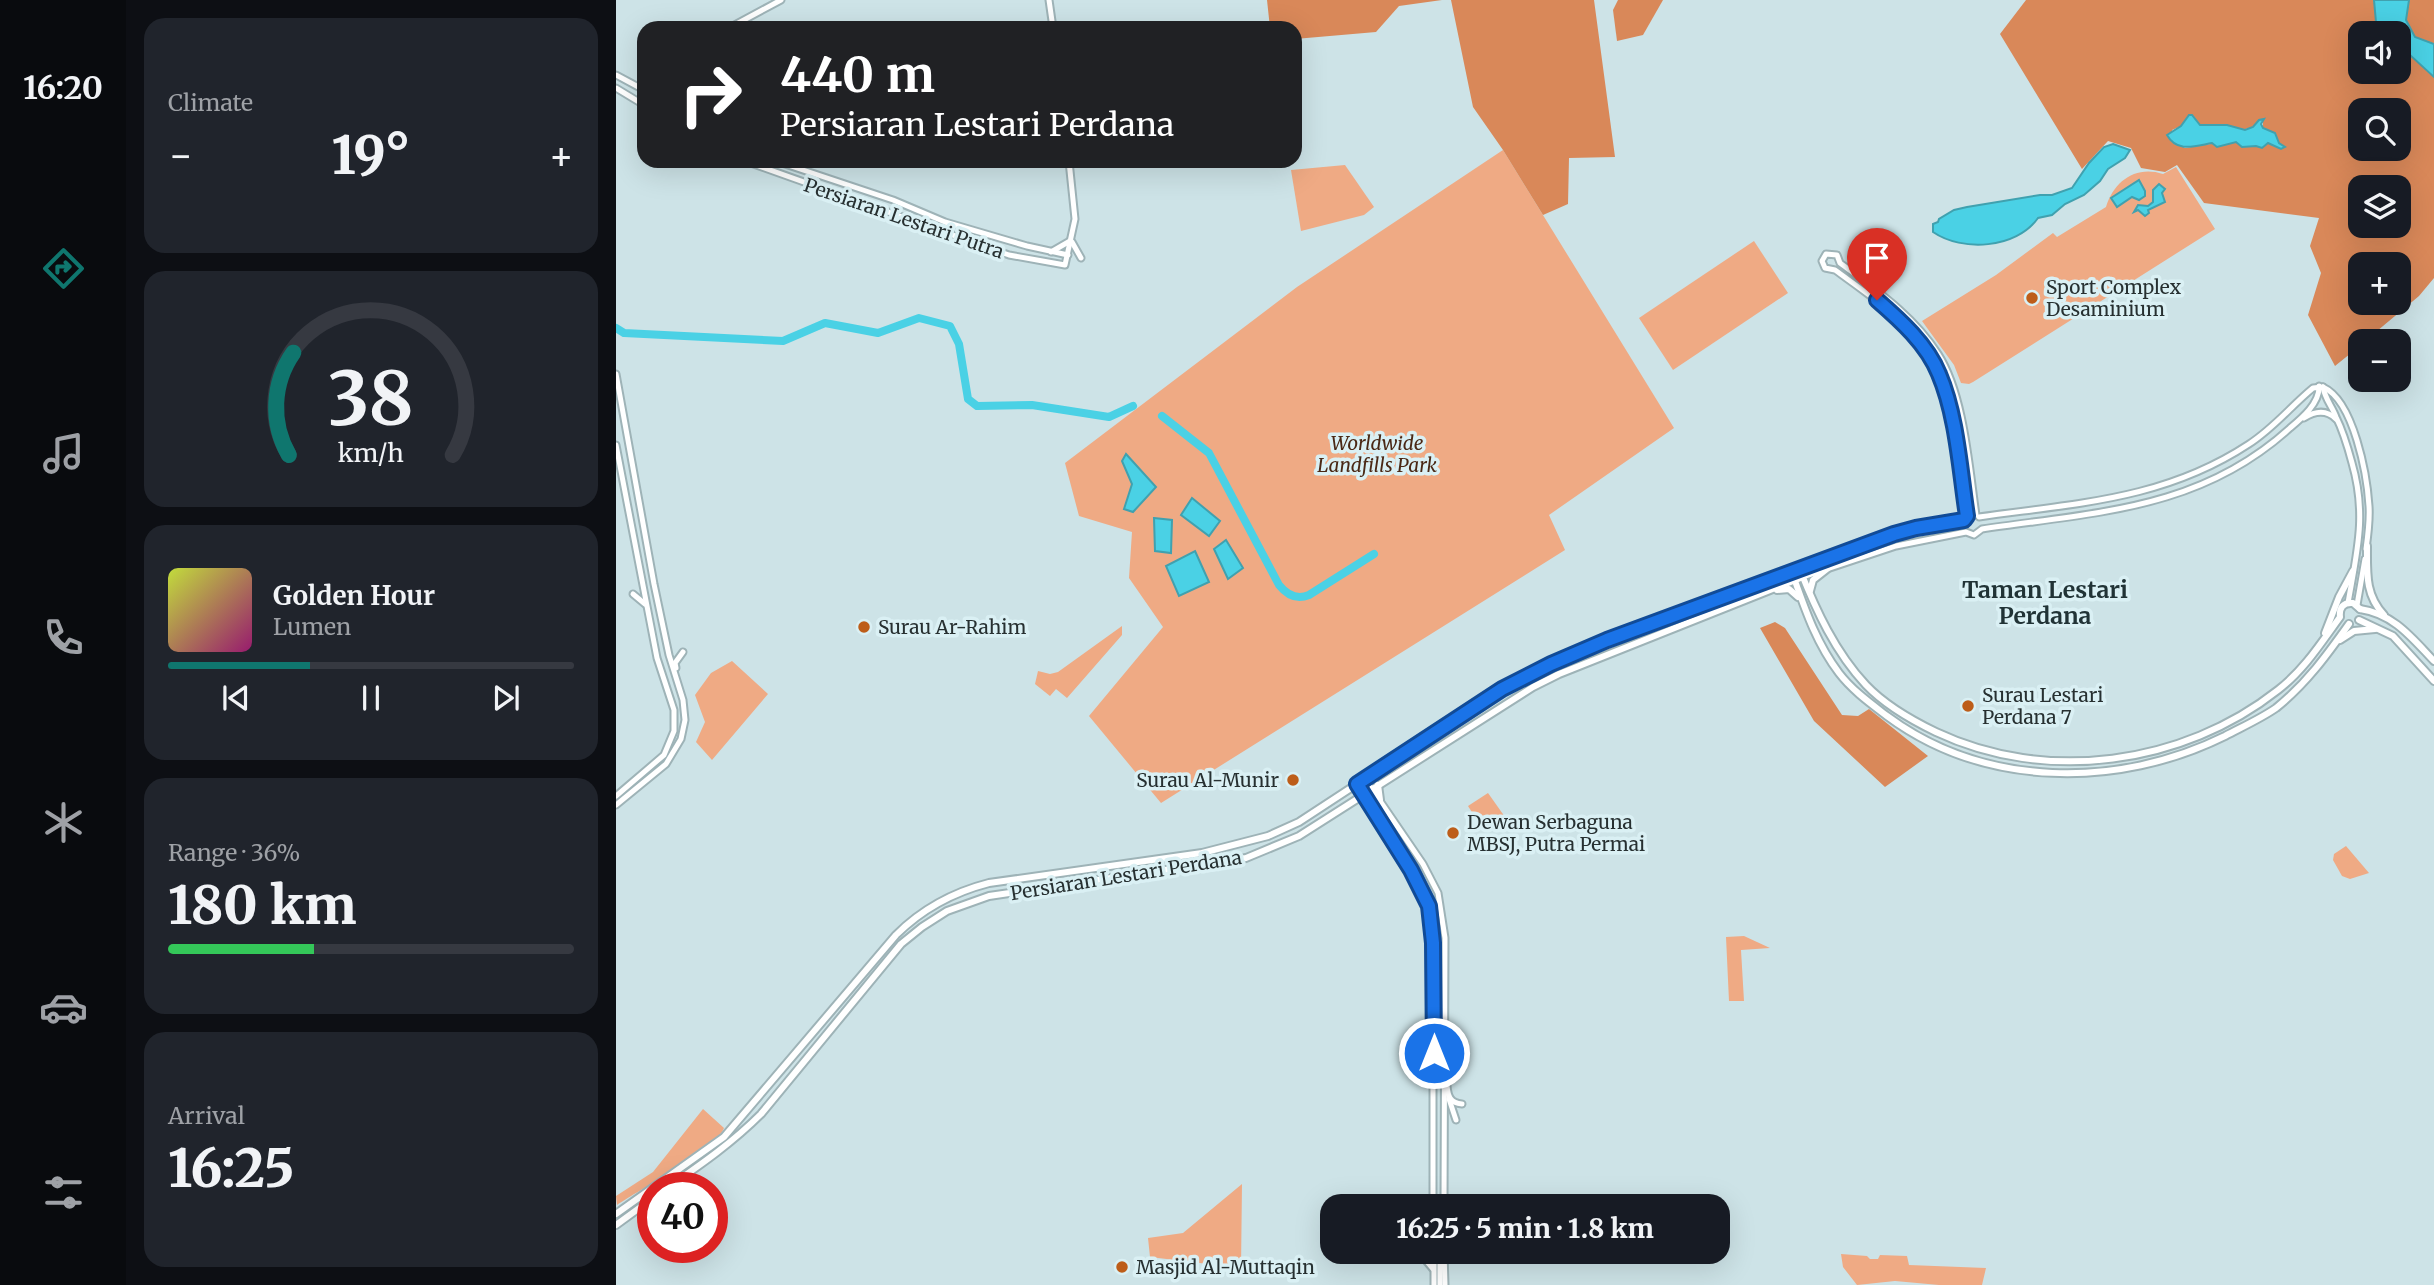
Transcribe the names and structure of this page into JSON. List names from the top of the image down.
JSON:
{
  "streets": {
    "main road": ["Persiaran Lestari Perdana"],
    "street": ["Persiaran Lestari Putra"]
  },
  "districts": ["Taman Lestari Perdana"],
  "parks": ["Worldwide Landfills Park"],
  "places": [
    "Sport Complex Desaminium",
    "Surau Ar-Rahim",
    "Surau Lestari Perdana 7",
    "Surau Al-Munir",
    "Dewan Serbaguna MBSJ, Putra Permai",
    "Masjid Al-Muttaqin"
  ],
  "page": {
    "tabs": "16:20",
    "tile": [
      "Climate",
      ["Range · 36%", "180 km"],
      ["Arrival", "16:25"]
    ],
    "map_buttons": ["+", "−"],
    "turn": ["440 m", "Persiaran Lestari Perdana"],
    "heat": ["−", "19°", "+"],
    "song": ["Golden Hour", "Lumen"],
    "limit": "40",
    "trip": "16:25 · 5 min · 1.8 km",
    "gauge": ["38", "km/h"]
  }
}
